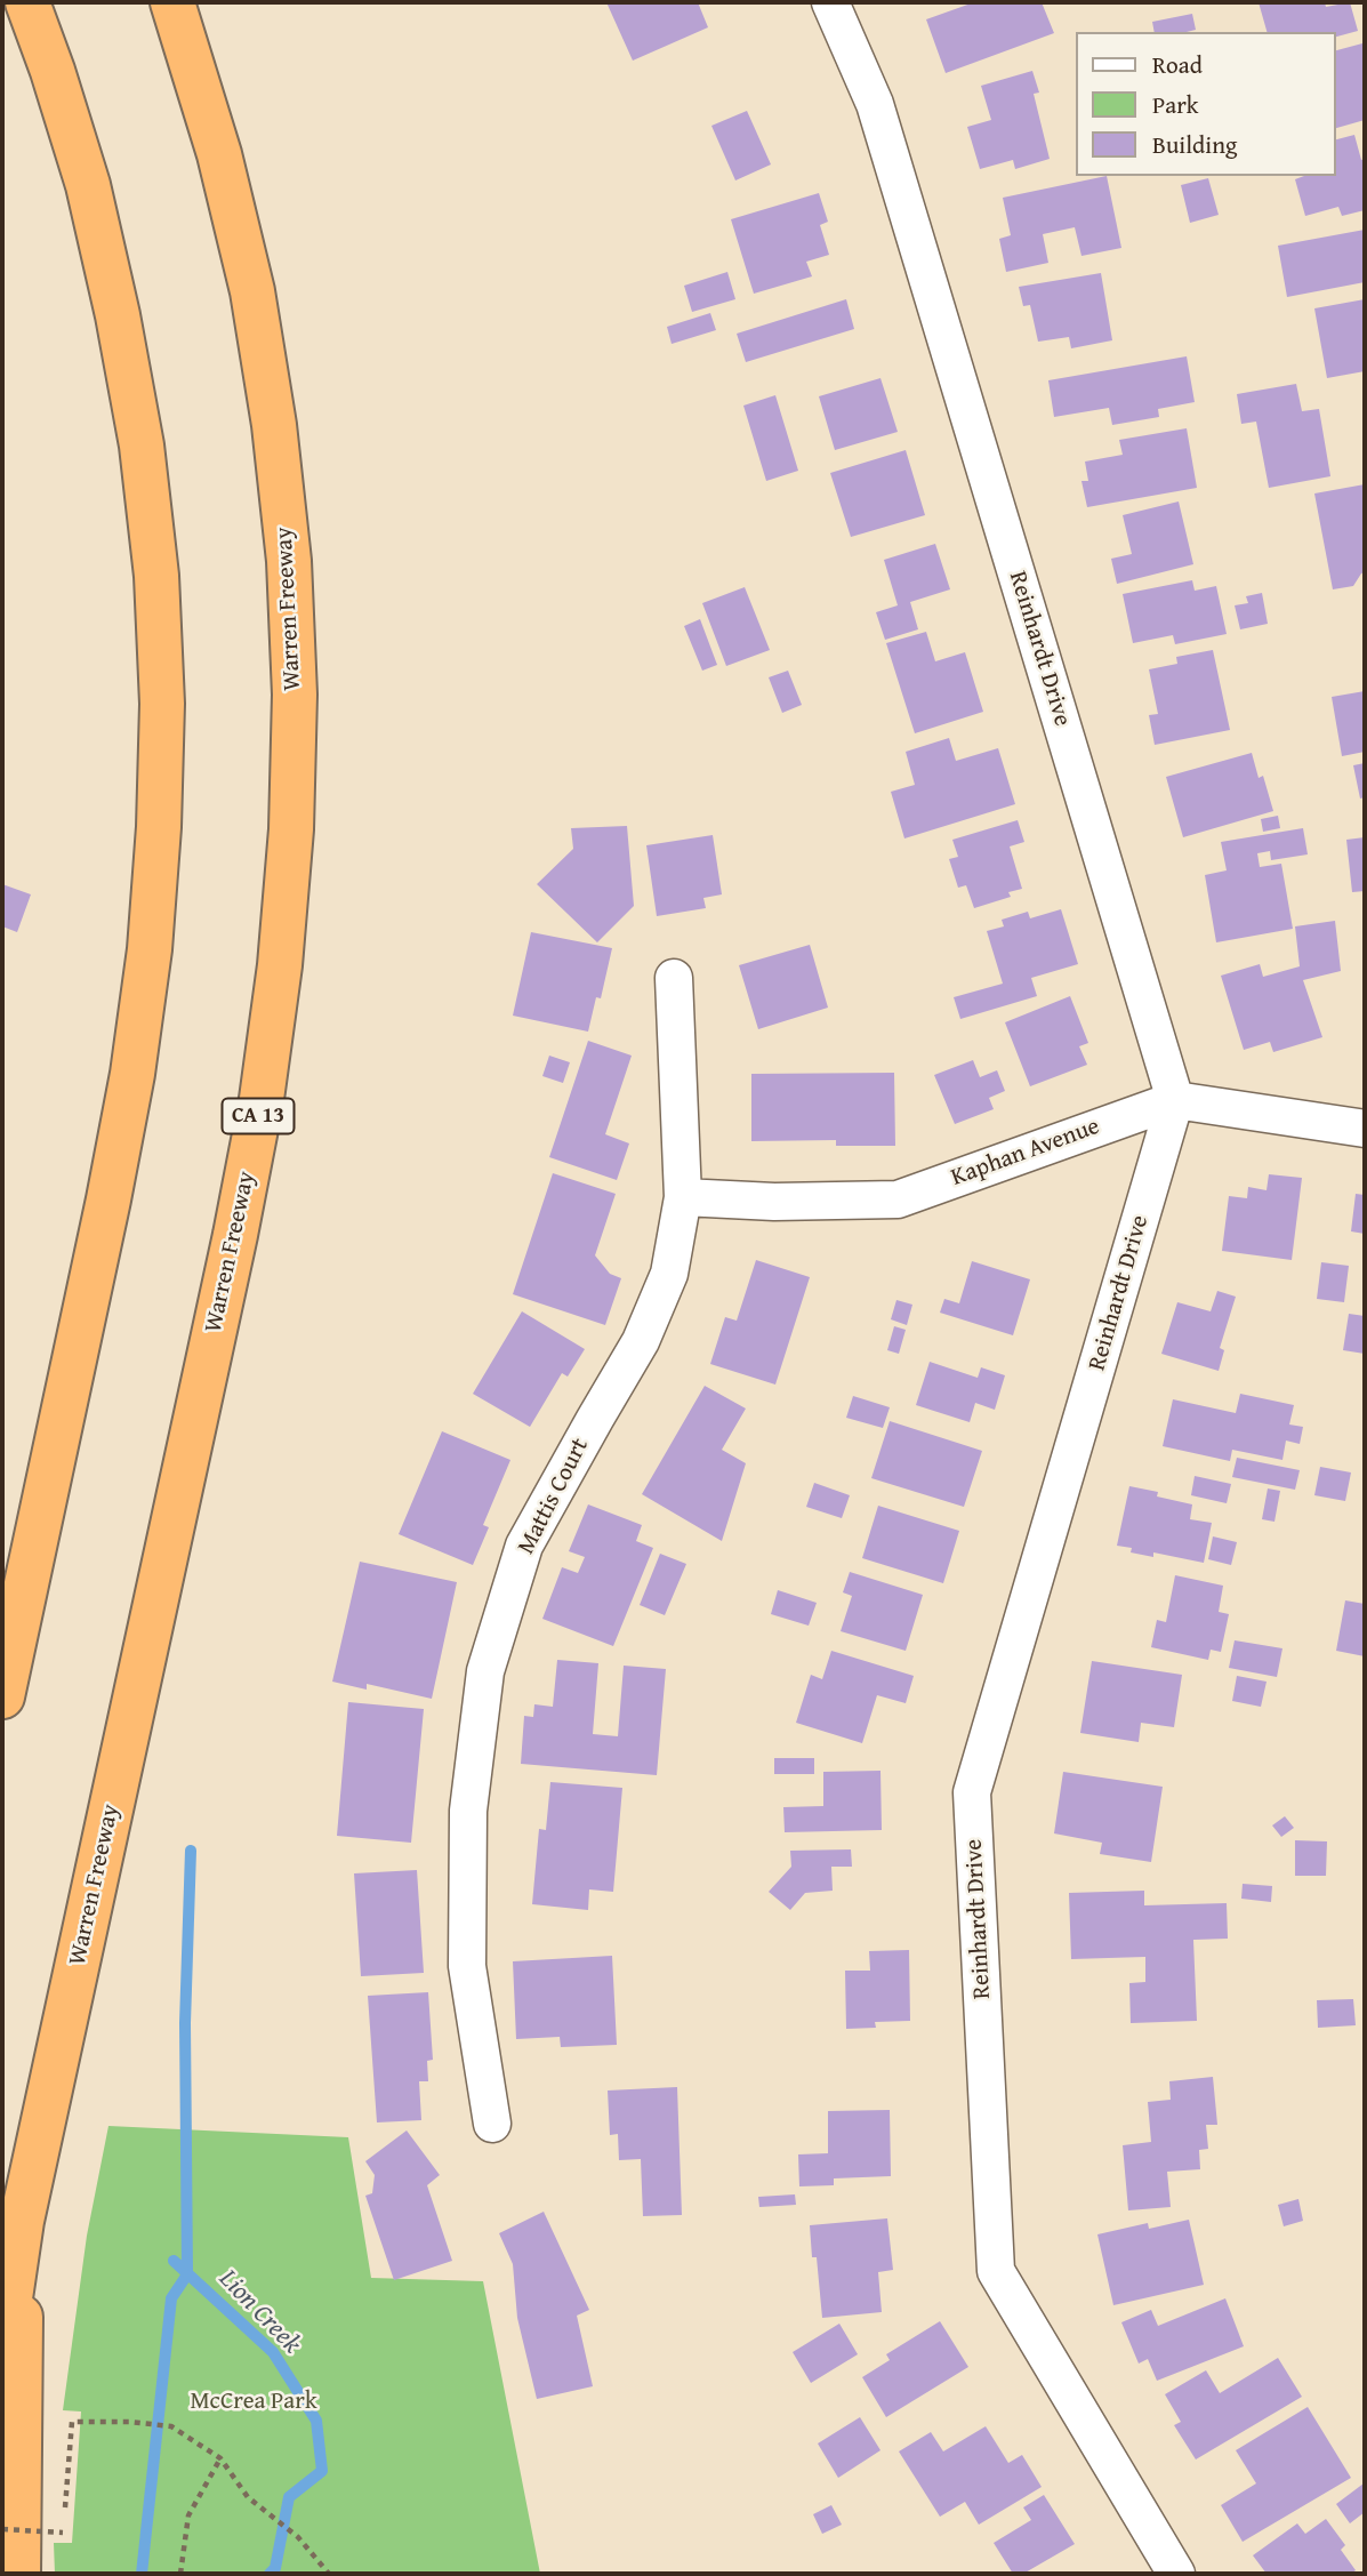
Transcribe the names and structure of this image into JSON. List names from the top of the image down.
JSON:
{
  "streets": {
    "highway": ["Warren Freeway", "CA 13"],
    "street": ["Reinhardt Drive", "Kaphan Avenue", "Mattis Court"]
  },
  "crossings": [
    ["Reinhardt Drive", "Kaphan Avenue"],
    ["Kaphan Avenue", "Mattis Court"]
  ],
  "water": ["Lion Creek"],
  "parks": ["McCrea Park"],
  "legend": ["Road", "Park", "Building"]
}
